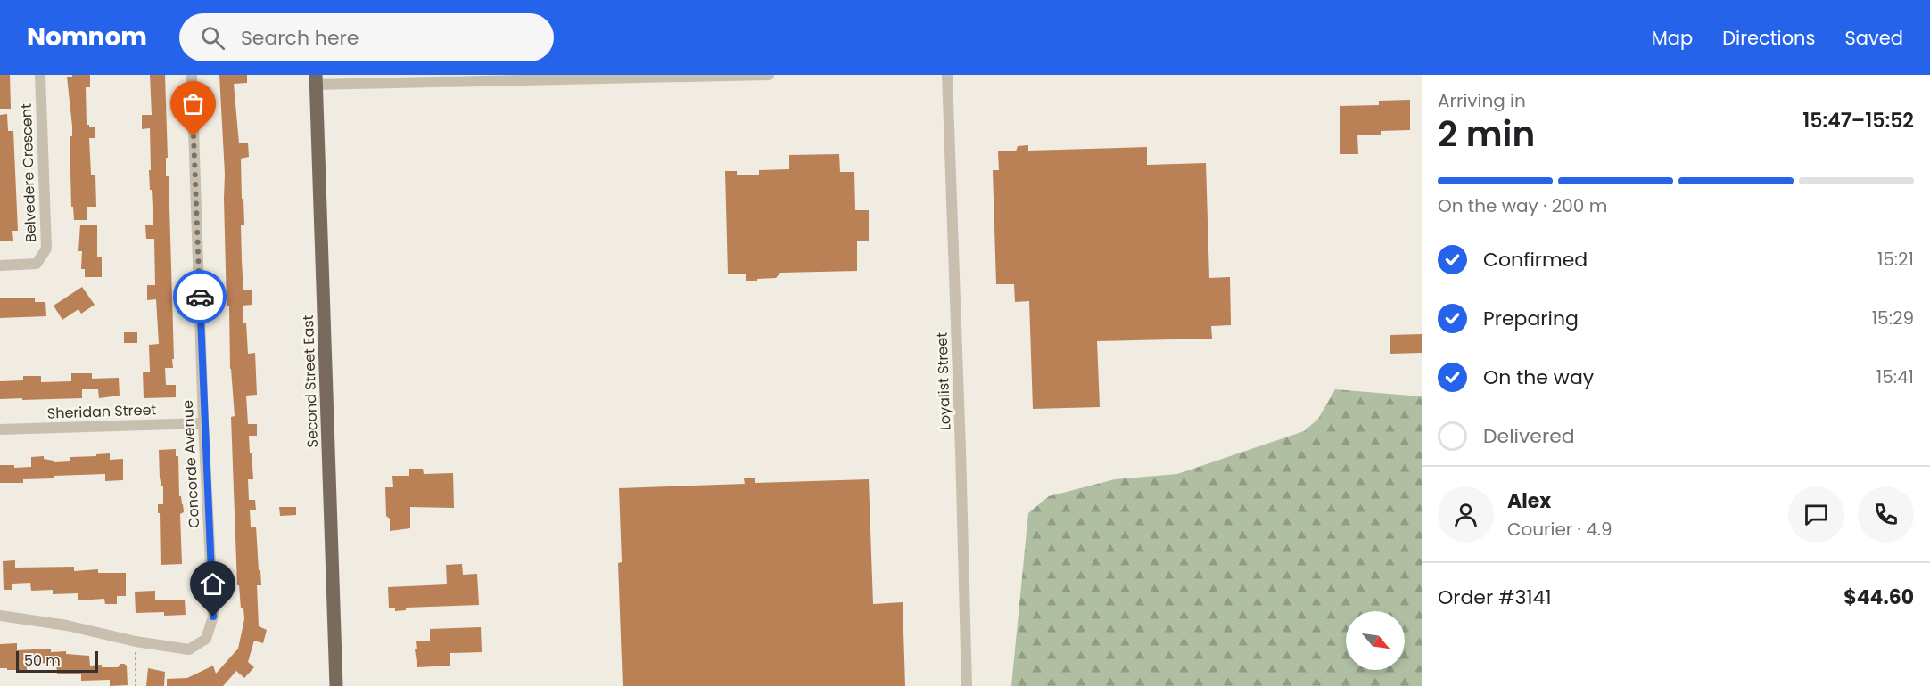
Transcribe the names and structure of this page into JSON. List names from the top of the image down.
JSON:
{
  "streets": {
    "main road": ["Second Street East"],
    "street": [
      "Belvedere Crescent",
      "Loyalist Street",
      "Sheridan Street",
      "Concorde Avenue"
    ]
  },
  "crossings": [
    ["Sheridan Street", "Concorde Avenue"]
  ],
  "scale_bar": "50 m",
  "north": "bottom right",
  "page": {
    "header": "Nomnom",
    "search": "Search here",
    "nav": ["Map", "Directions", "Saved"],
    "heading": ["2 min", "Arriving in", "15:47–15:52"],
    "panel": [
      "Alex",
      "Courier · 4.9",
      "Order #3141",
      "$44.60"
    ],
    "bar": "On the way · 200 m",
    "list": [
      ["Confirmed", "15:21"],
      ["Preparing", "15:29"],
      ["On the way", "15:41"],
      "Delivered"
    ],
    "scale": "50 m"
  }
}
